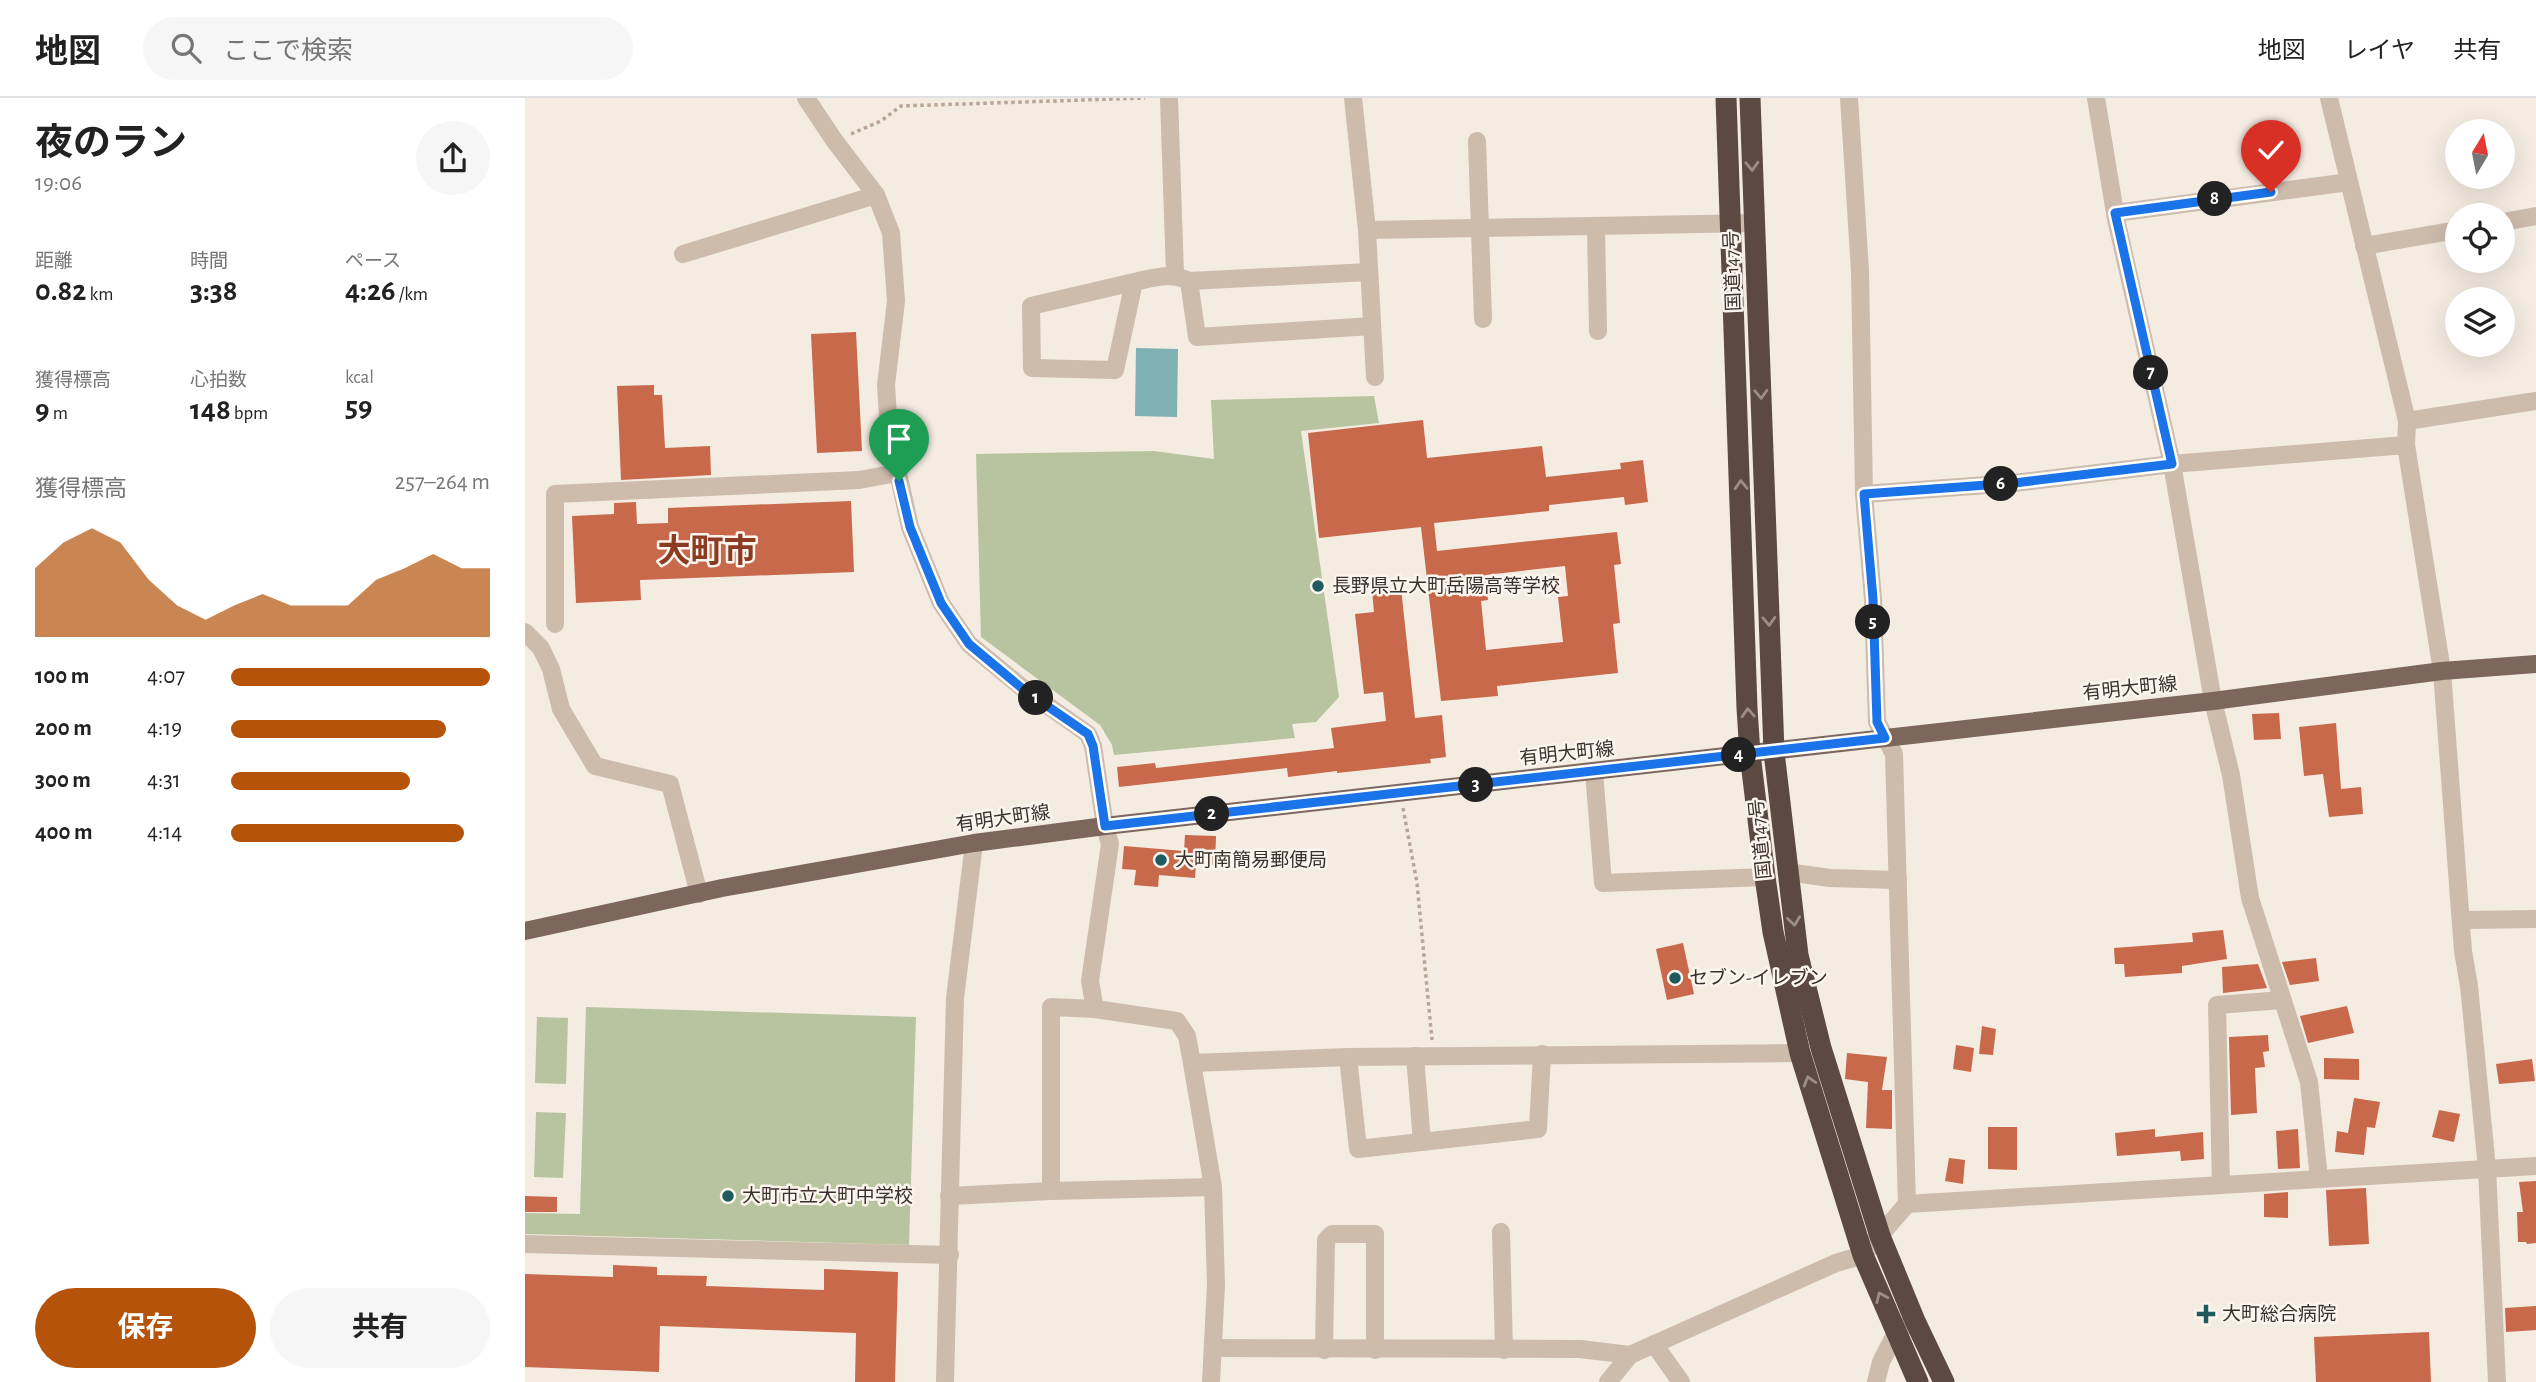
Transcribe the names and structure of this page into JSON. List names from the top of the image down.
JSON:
{
  "streets": {
    "highway": ["国道147号"],
    "main road": ["有明大町線"]
  },
  "crossings": [
    ["国道147号", "有明大町線"]
  ],
  "districts": ["大町市"],
  "places": {
    "other": [
      "長野県立大町岳陽高等学校",
      "大町南簡易郵便局",
      "セブン-イレブン",
      "大町市立大町中学校"
    ],
    "health": ["大町総合病院"]
  },
  "north": "top",
  "page": {
    "header": "地図",
    "search": "ここで検索",
    "nav": ["地図", "レイヤ", "共有"],
    "heading": ["夜のラン", "19:06"],
    "pins": [
      "8",
      "7",
      "6",
      "5",
      "1",
      "4",
      "3",
      "2"
    ],
    "stats": [
      ["距離", "0.82 km"],
      ["時間", "3:38"],
      ["ペース", "4:26 /km"],
      ["獲得標高", "9 m"],
      ["心拍数", "148 bpm"],
      ["kcal", "59"]
    ],
    "chart": ["獲得標高", "257–264 m"],
    "list": [
      {
        "name": "100 m",
        "note": "4:07"
      },
      {
        "name": "200 m",
        "note": "4:19"
      },
      {
        "name": "300 m",
        "note": "4:31"
      },
      {
        "name": "400 m",
        "note": "4:14"
      }
    ],
    "buttons": ["保存", "共有"]
  }
}
